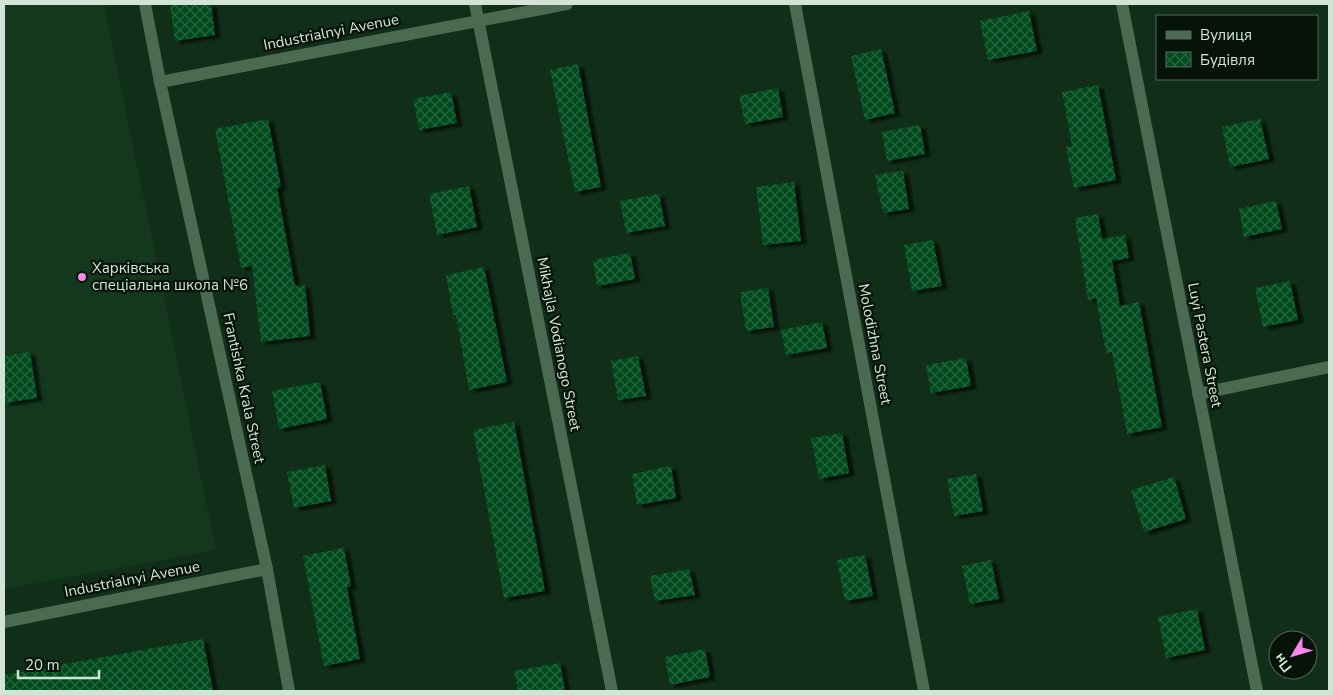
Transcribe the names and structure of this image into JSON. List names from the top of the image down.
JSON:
{
  "streets": {
    "street": [
      "Industrialnyi Avenue",
      "Mikhajla Vodianogo Street",
      "Molodizhna Street",
      "Luyi Pastera Street",
      "Frantishka Krala Street"
    ]
  },
  "crossings": [
    ["Industrialnyi Avenue", "Mikhajla Vodianogo Street"],
    ["Industrialnyi Avenue", "Frantishka Krala Street"]
  ],
  "places": ["Харківська спеціальна школа №6"],
  "legend": ["Вулиця", "Будівля"],
  "scale_bar": "20 m",
  "north": "bottom left"
}
